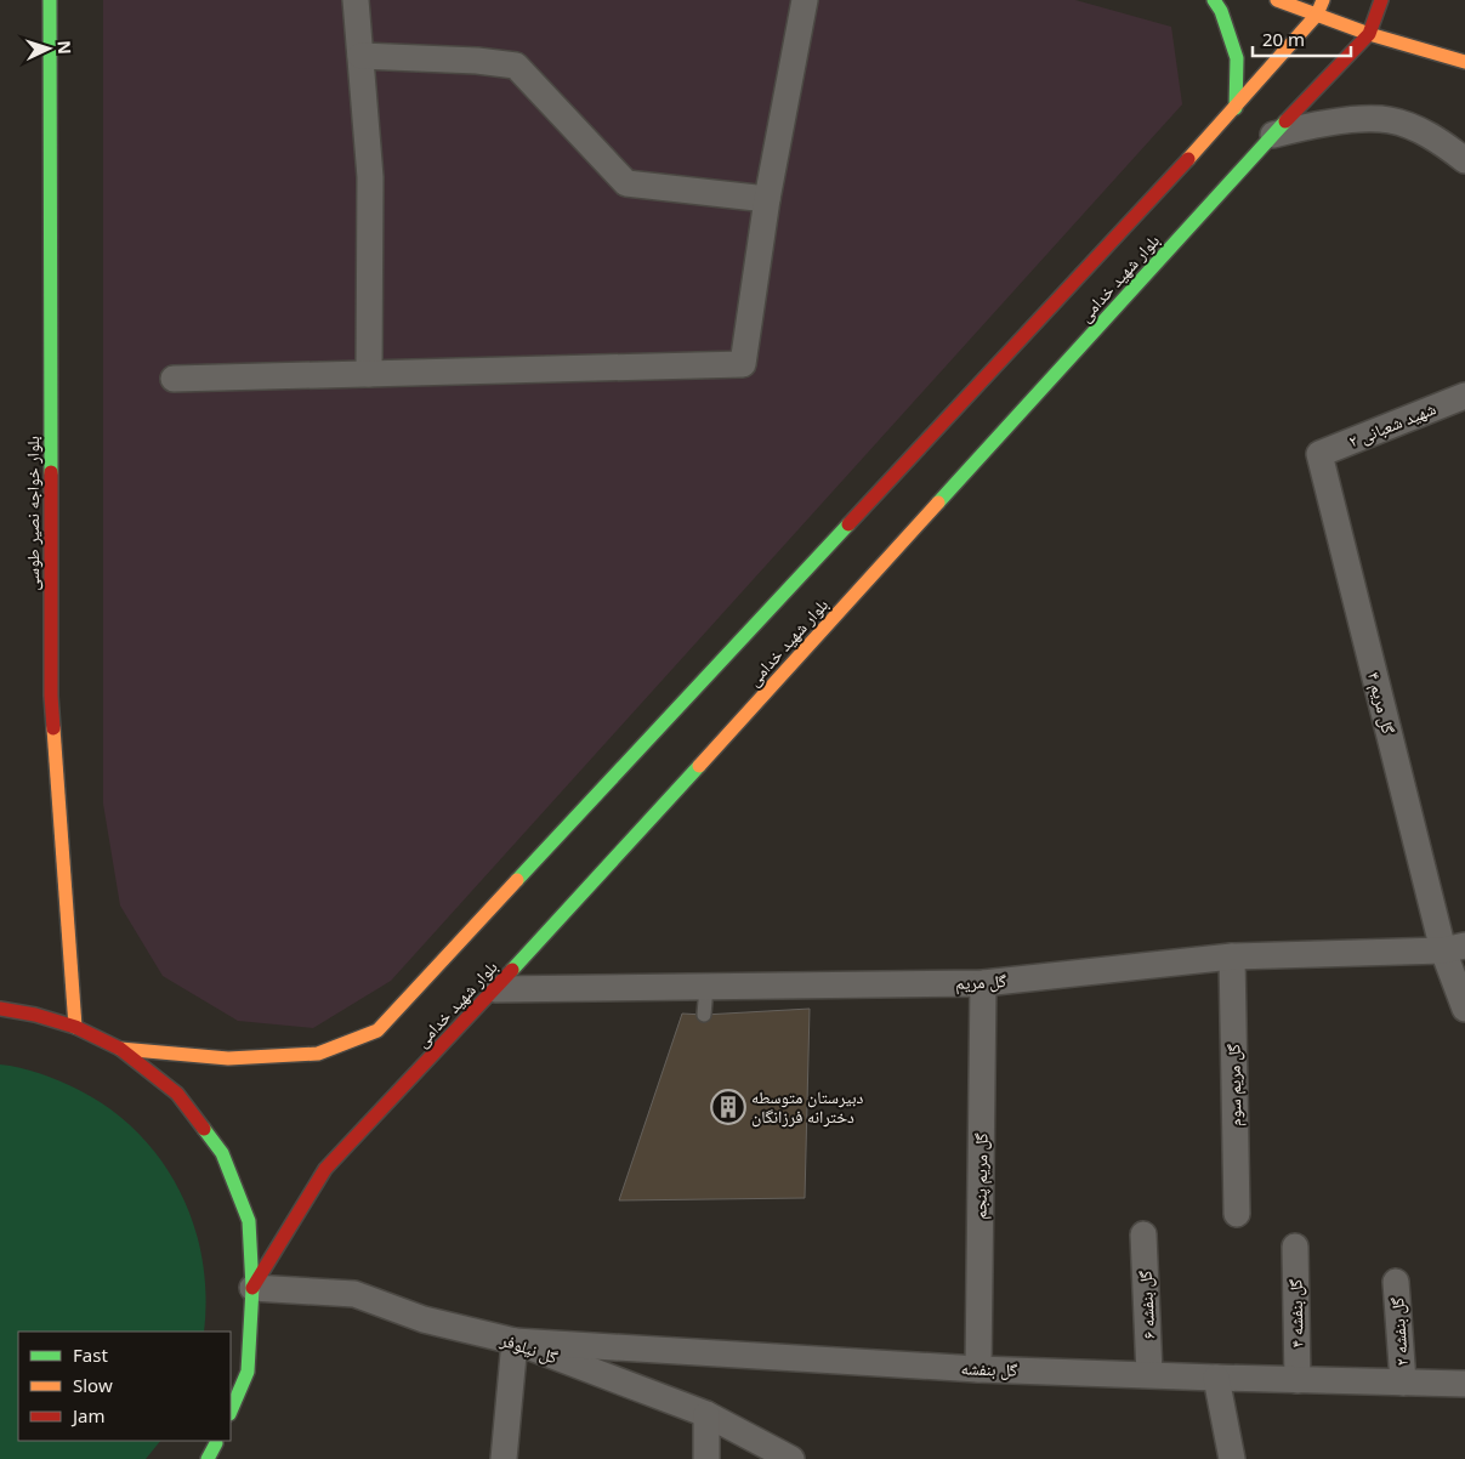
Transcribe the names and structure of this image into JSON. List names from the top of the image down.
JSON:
{
  "streets": {
    "main road": ["بلوار شهید خدامی", "بلوار خواجه نصیر طوسی"],
    "street": [
      "شهید شعبانی ۲",
      "گل مریم ۴",
      "گل مریم",
      "گل مریم سوم",
      "گل مریم پنجم",
      "گل بنفشه ۶",
      "گل بنفشه ۴",
      "گل بنفشه ۲",
      "گل نیلوفر",
      "گل بنفشه"
    ]
  },
  "crossings": [
    ["بلوار شهید خدامی", "گل مریم"],
    ["بلوار شهید خدامی", "گل نیلوفر"],
    ["شهید شعبانی ۲", "گل مریم ۴"],
    ["گل مریم ۴", "گل مریم"],
    ["گل مریم", "گل مریم سوم"],
    ["گل مریم", "گل مریم پنجم"],
    ["گل مریم پنجم", "گل بنفشه"],
    ["گل بنفشه ۶", "گل بنفشه"],
    ["گل بنفشه ۴", "گل بنفشه"],
    ["گل بنفشه ۲", "گل بنفشه"],
    ["گل نیلوفر", "گل بنفشه"]
  ],
  "places": {
    "building": ["دبیرستان متوسطه دخترانه فرزانگان"]
  },
  "legend": ["Fast", "Slow", "Jam"],
  "scale_bar": "20 m",
  "north": "right"
}
